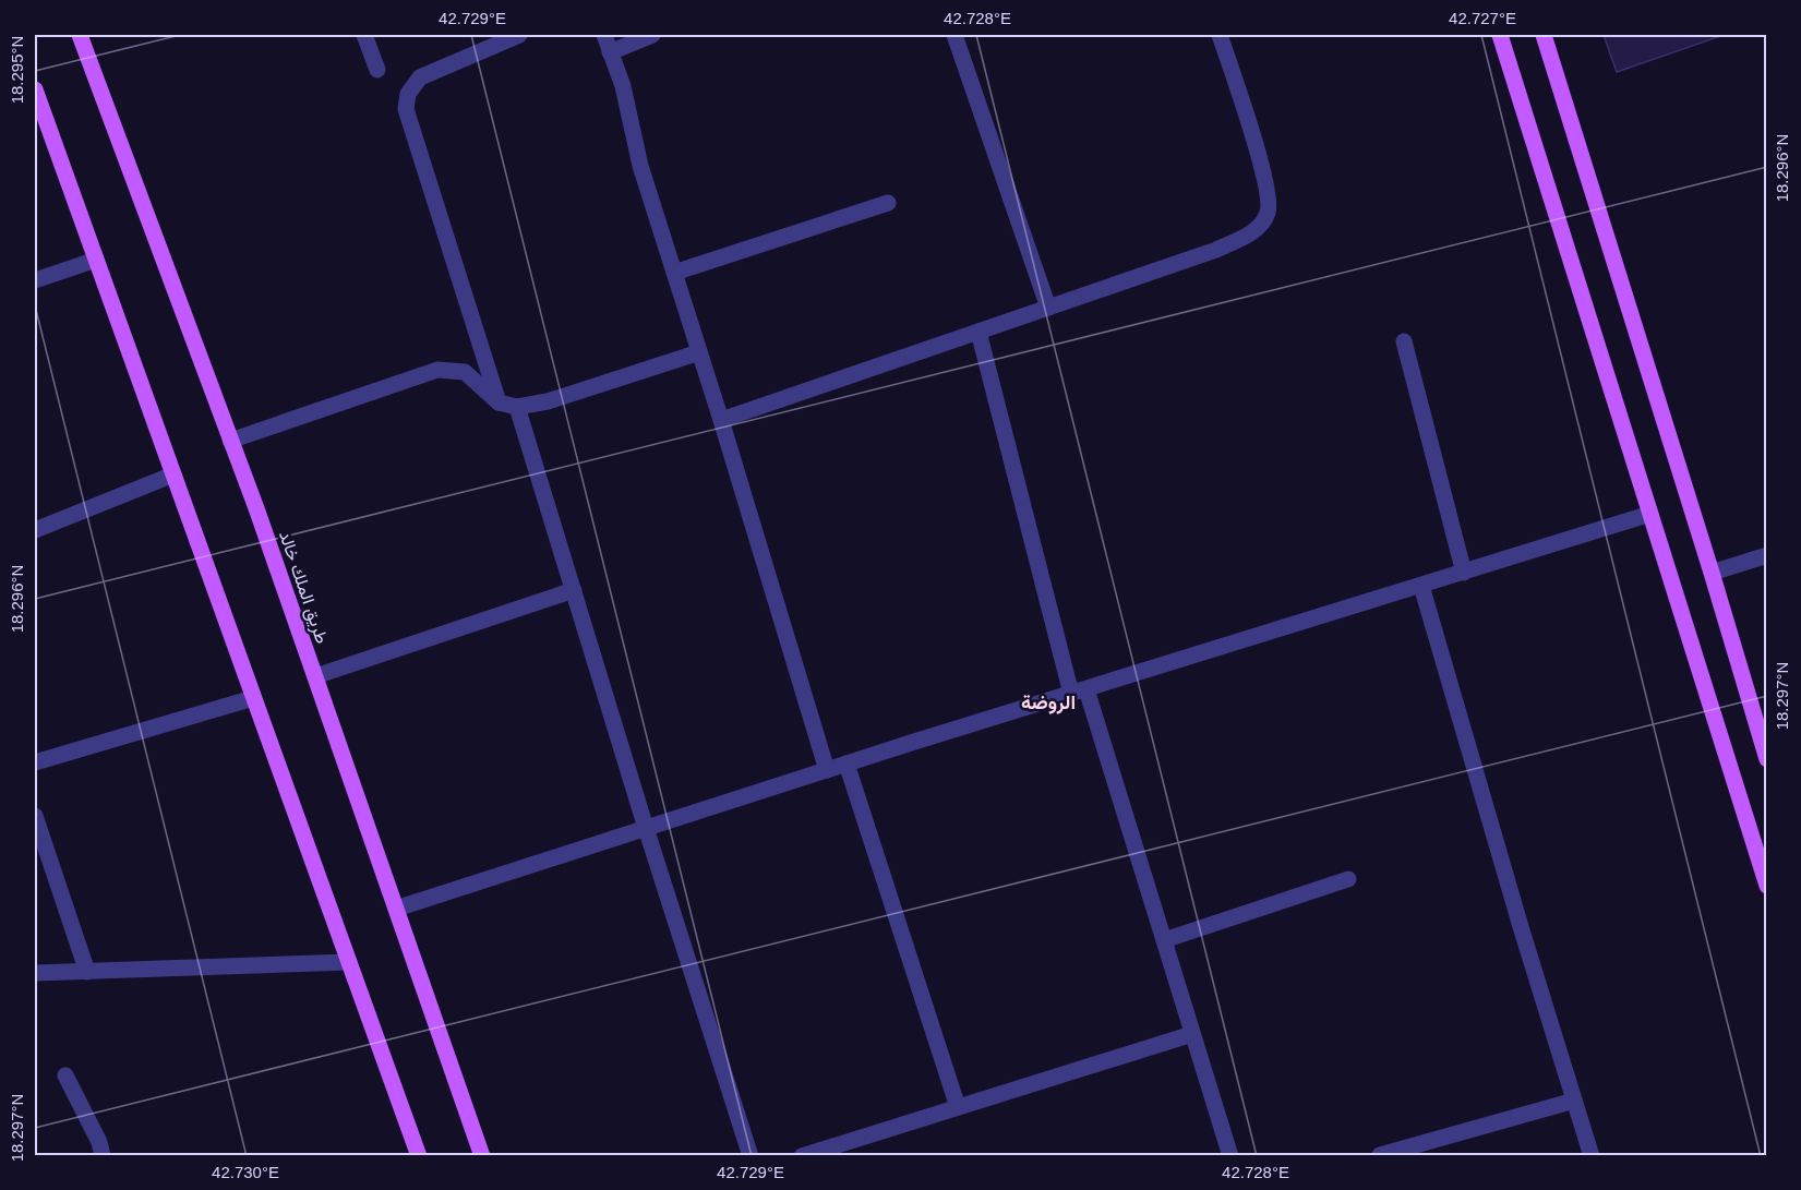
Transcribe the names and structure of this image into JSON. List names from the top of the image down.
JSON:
{
  "streets": {
    "main road": ["طريق الملك خالد"]
  },
  "districts": ["الروضة"],
  "coordinates": [
    "42.729°E",
    "42.728°E",
    "42.727°E",
    "18.295°N",
    "18.296°N",
    "18.297°N",
    "42.730°E"
  ]
}
